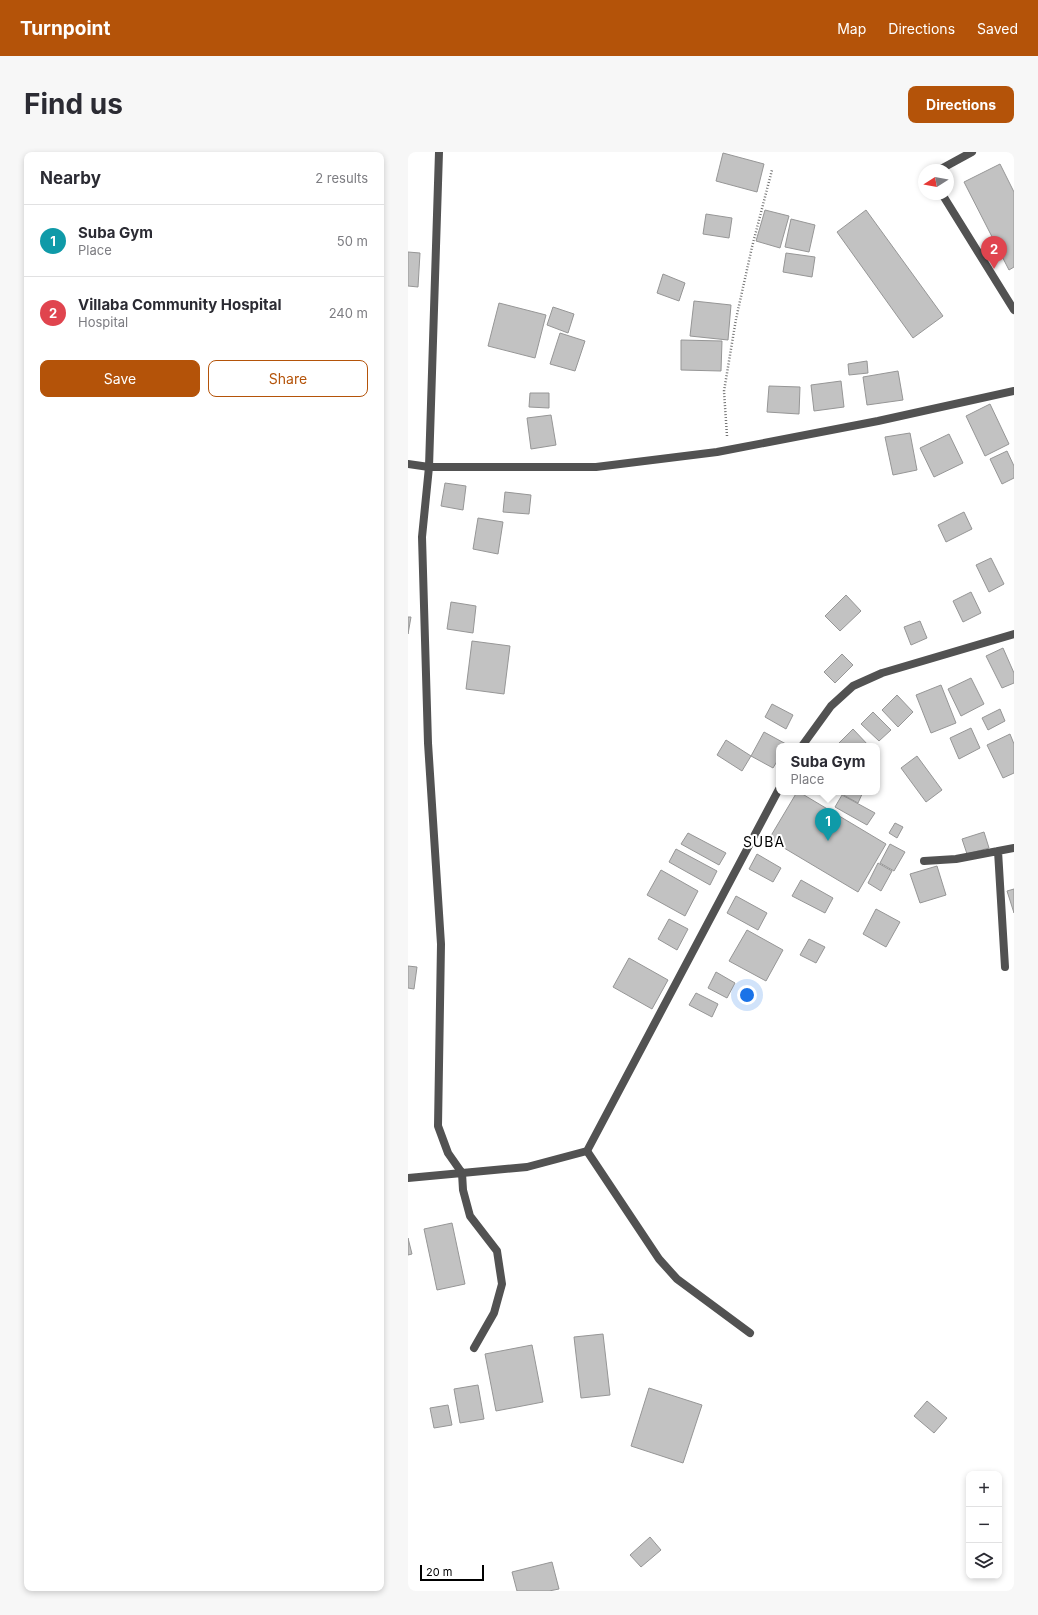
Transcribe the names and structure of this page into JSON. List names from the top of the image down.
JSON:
{
  "districts": ["SUBA"],
  "scale_bar": "20 m",
  "north": "left",
  "page": {
    "header": "Turnpoint",
    "nav": ["Map", "Directions", "Saved"],
    "buttons": [
      "Directions",
      ["Save", "Share"]
    ],
    "title": "Find us",
    "heading": ["Nearby", "2 results"],
    "list": [
      {
        "mark": "1",
        "name": "Suba Gym",
        "note": "Place",
        "value": "50 m"
      },
      {
        "mark": "2",
        "name": "Villaba Community Hospital",
        "note": "Hospital",
        "value": "240 m"
      }
    ],
    "pins": ["2", "1"],
    "popup": ["Suba Gym", "Place"],
    "map_buttons": ["+", "−"],
    "scale": "20 m"
  }
}
